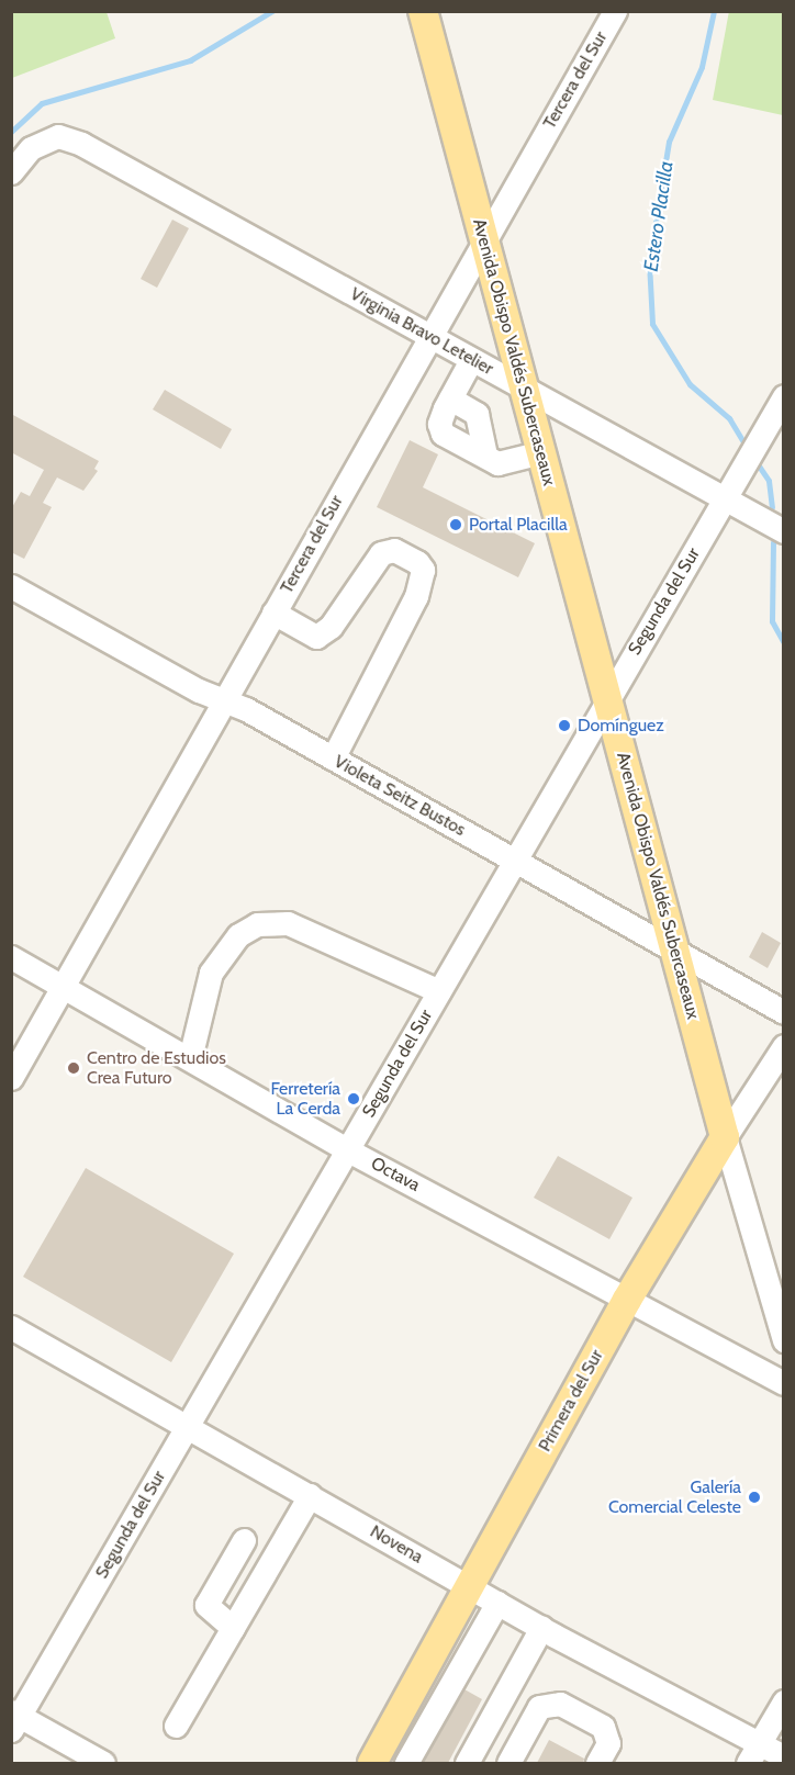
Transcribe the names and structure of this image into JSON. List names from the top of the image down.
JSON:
{
  "streets": {
    "main road": ["Avenida Obispo Valdés Subercaseaux", "Primera del Sur"],
    "street": [
      "Tercera del Sur",
      "Virginia Bravo Letelier",
      "Segunda del Sur",
      "Violeta Seitz Bustos",
      "Octava",
      "Novena"
    ]
  },
  "crossings": [
    ["Tercera del Sur", "Virginia Bravo Letelier"],
    ["Tercera del Sur", "Avenida Obispo Valdés Subercaseaux"],
    ["Tercera del Sur", "Violeta Seitz Bustos"],
    ["Tercera del Sur", "Octava"],
    ["Virginia Bravo Letelier", "Avenida Obispo Valdés Subercaseaux"],
    ["Virginia Bravo Letelier", "Segunda del Sur"],
    ["Avenida Obispo Valdés Subercaseaux", "Segunda del Sur"],
    ["Avenida Obispo Valdés Subercaseaux", "Violeta Seitz Bustos"],
    ["Avenida Obispo Valdés Subercaseaux", "Primera del Sur"],
    ["Segunda del Sur", "Violeta Seitz Bustos"],
    ["Segunda del Sur", "Octava"],
    ["Segunda del Sur", "Novena"],
    ["Octava", "Primera del Sur"],
    ["Primera del Sur", "Novena"]
  ],
  "water": ["Estero Placilla"],
  "places": [
    "Portal Placilla",
    "Domínguez",
    "Centro de Estudios Crea Futuro",
    "Ferretería La Cerda",
    "Galería Comercial Celeste"
  ]
}
